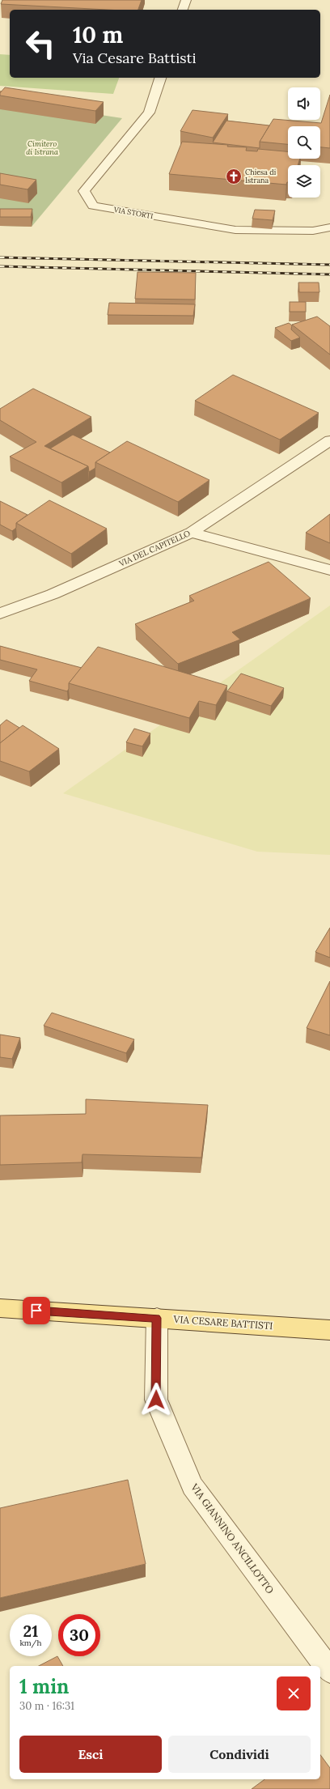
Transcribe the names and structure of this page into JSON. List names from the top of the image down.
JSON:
{
  "streets": {
    "main road": ["VIA CESARE BATTISTI"],
    "street": ["VIA STORTI", "VIA DEL CAPITELLO", "VIA GIANNINO ANCILLOTTO"]
  },
  "crossings": [
    ["VIA CESARE BATTISTI", "VIA GIANNINO ANCILLOTTO"]
  ],
  "parks": ["Cimitero di Istrana"],
  "places": {
    "church": ["Chiesa di Istrana"]
  },
  "page": {
    "turn": ["10 m", "Via Cesare Battisti"],
    "speed": "21 km/h",
    "limit": "30",
    "heading": ["1 min", "30 m · 16:31"],
    "buttons": ["Esci", "Condividi"]
  }
}
